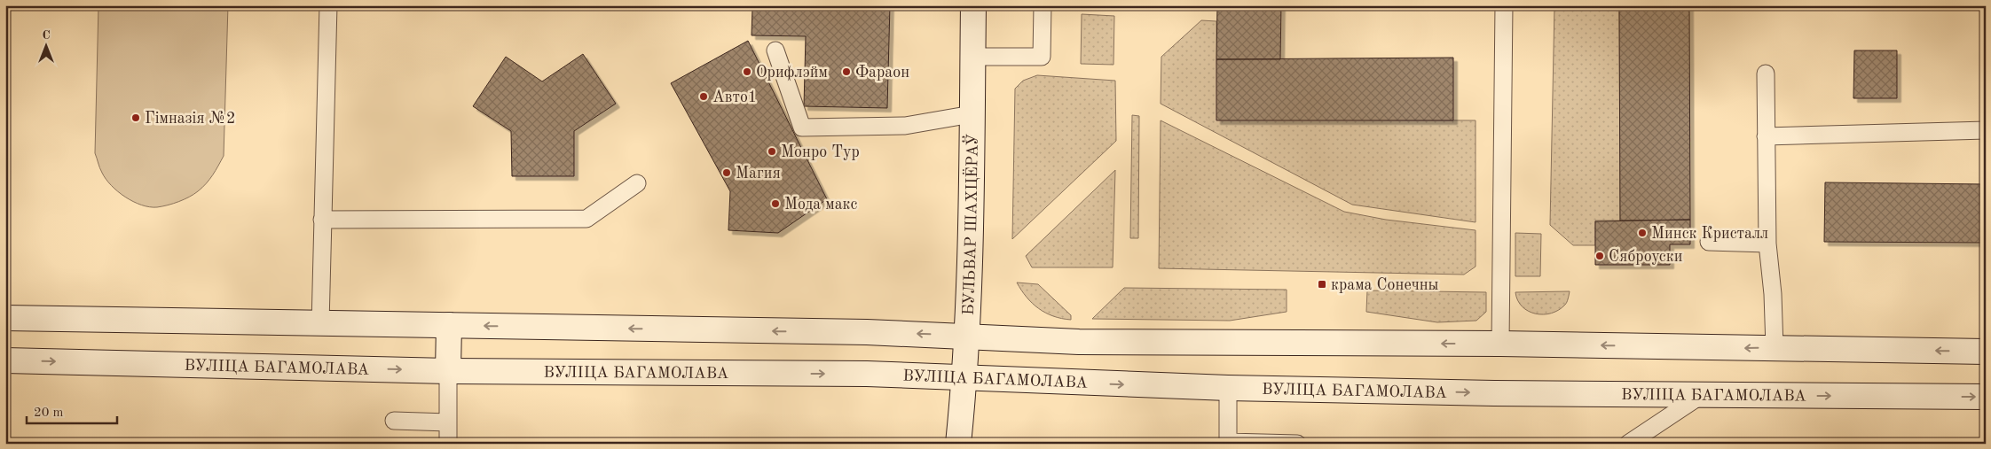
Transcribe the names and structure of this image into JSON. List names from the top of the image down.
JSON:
{
  "streets": {
    "main road": ["БУЛЬВАР ШАХЦЁРАЎ", "ВУЛІЦА БАГАМОЛАВА"]
  },
  "crossings": [
    ["БУЛЬВАР ШАХЦЁРАЎ", "ВУЛІЦА БАГАМОЛАВА"]
  ],
  "places": {
    "other": [
      "Орифлэйм",
      "Фараон",
      "Авто1",
      "Гімназія №2",
      "Монро Тур",
      "Магия",
      "Мода макс",
      "Минск Кристалл",
      "Сяброуски"
    ],
    "transit": ["крама Сонечны"]
  },
  "scale_bar": "20 m",
  "north": "top"
}
